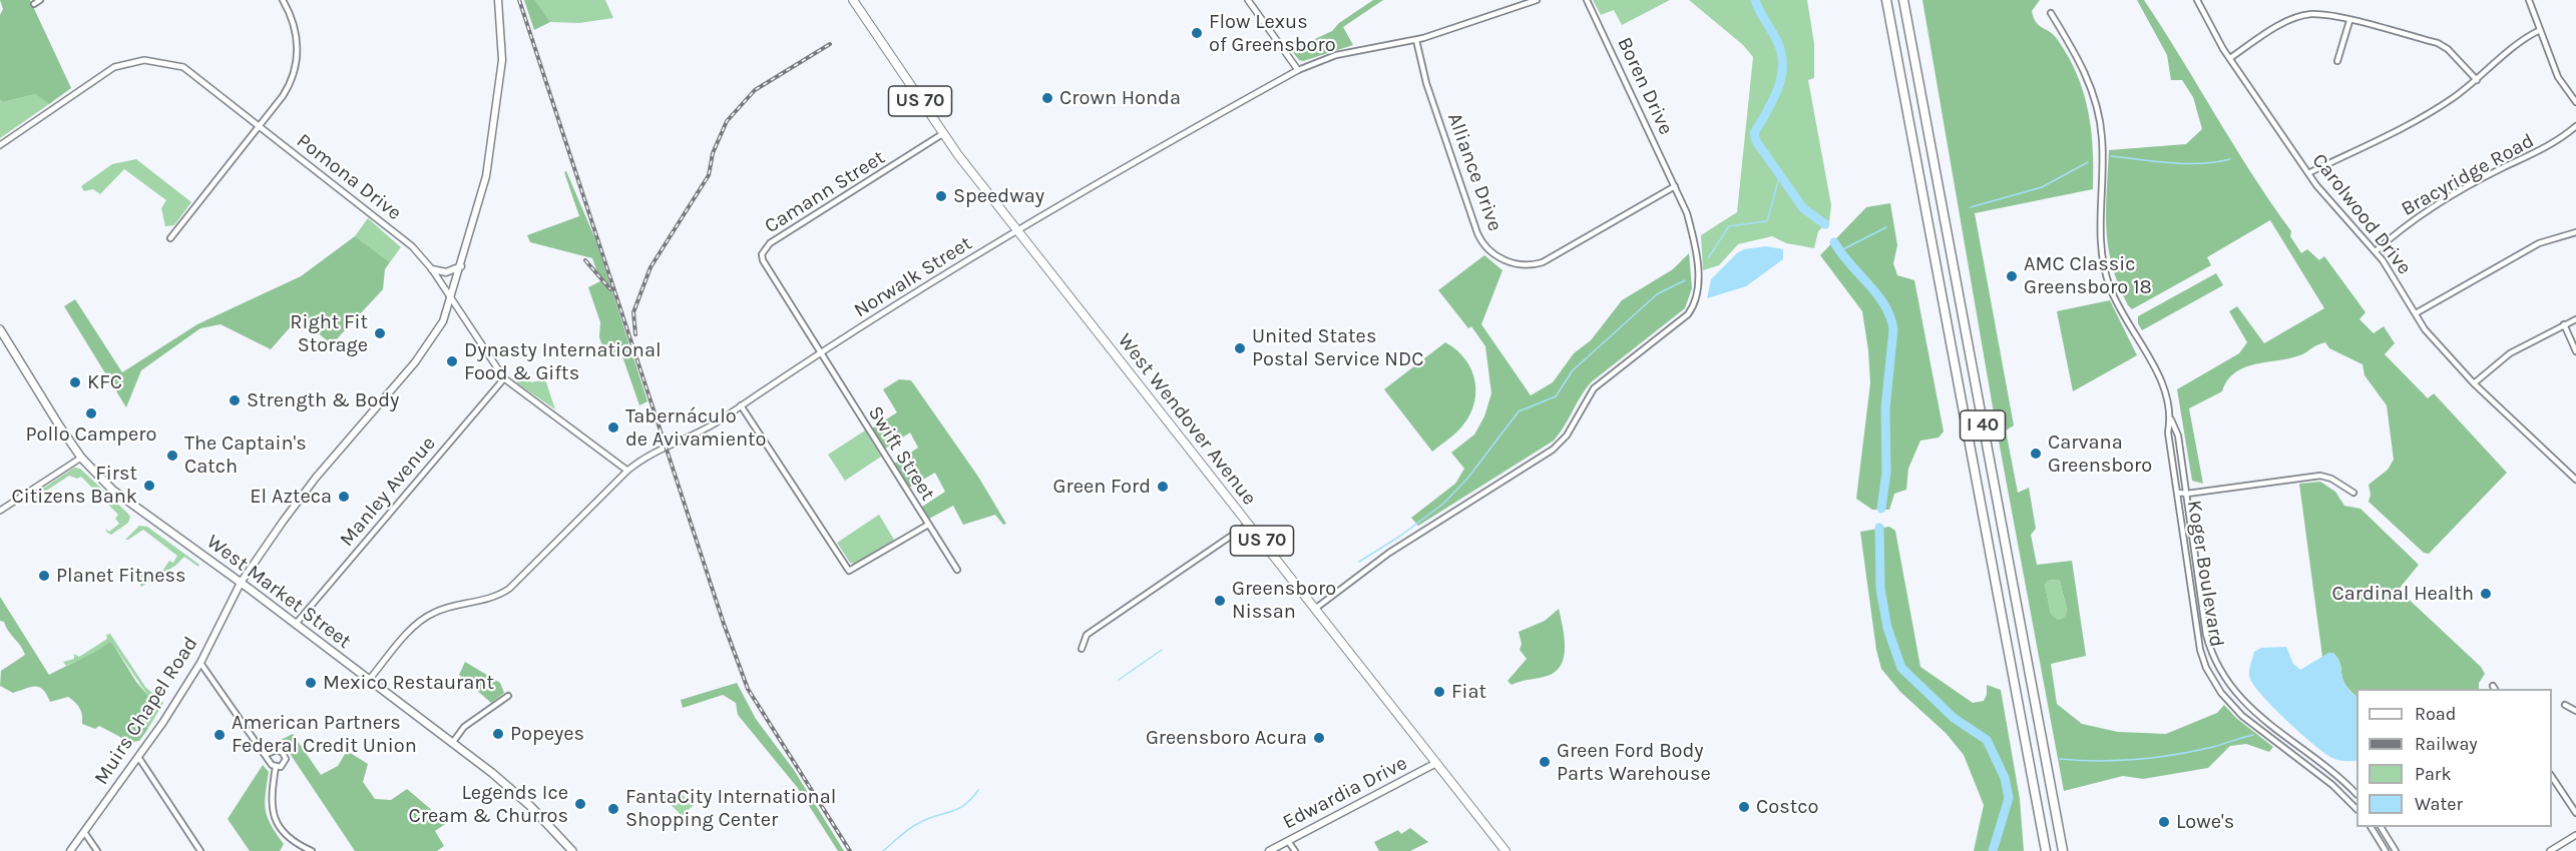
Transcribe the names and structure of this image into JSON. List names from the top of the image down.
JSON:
{
  "streets": {
    "highway": ["US 70", "West Wendover Avenue", "I 40"],
    "main road": ["West Market Street", "Muirs Chapel Road", "Edwardia Drive"],
    "street": [
      "Boren Drive",
      "Alliance Drive",
      "Bracyridge Road",
      "Pomona Drive",
      "Camann Street",
      "Carolwood Drive",
      "Norwalk Street",
      "Swift Street",
      "Manley Avenue",
      "Koger Boulevard"
    ]
  },
  "crossings": [
    ["Boren Drive", "Alliance Drive"],
    ["Boren Drive", "West Wendover Avenue"],
    ["Alliance Drive", "Norwalk Street"],
    ["Bracyridge Road", "Carolwood Drive"],
    ["Pomona Drive", "Norwalk Street"],
    ["Pomona Drive", "Manley Avenue"],
    ["Pomona Drive", "Muirs Chapel Road"],
    ["Camann Street", "Norwalk Street"],
    ["Camann Street", "West Wendover Avenue"],
    ["Camann Street", "Swift Street"],
    ["Norwalk Street", "West Wendover Avenue"],
    ["Norwalk Street", "Swift Street"],
    ["Norwalk Street", "West Market Street"],
    ["West Wendover Avenue", "Edwardia Drive"],
    ["Manley Avenue", "West Market Street"],
    ["West Market Street", "Muirs Chapel Road"]
  ],
  "places": [
    "Flow Lexus of Greensboro",
    "Crown Honda",
    "Speedway",
    "AMC Classic Greensboro 18",
    "Right Fit Storage",
    "United States Postal Service NDC",
    "Dynasty International Food & Gifts",
    "KFC",
    "Strength & Body",
    "Pollo Campero",
    "Tabernáculo de Avivamiento",
    "Carvana Greensboro",
    "The Captain's Catch",
    "First Citizens Bank",
    "Green Ford",
    "El Azteca",
    "Planet Fitness",
    "Cardinal Health",
    "Greensboro Nissan",
    "Mexico Restaurant",
    "Fiat",
    "Popeyes",
    "American Partners Federal Credit Union",
    "Greensboro Acura",
    "Green Ford Body Parts Warehouse",
    "Legends Ice Cream & Churros",
    "Costco",
    "FantaCity International Shopping Center",
    "Lowe's"
  ],
  "legend": [
    "Road",
    "Railway",
    "Park",
    "Water"
  ]
}
